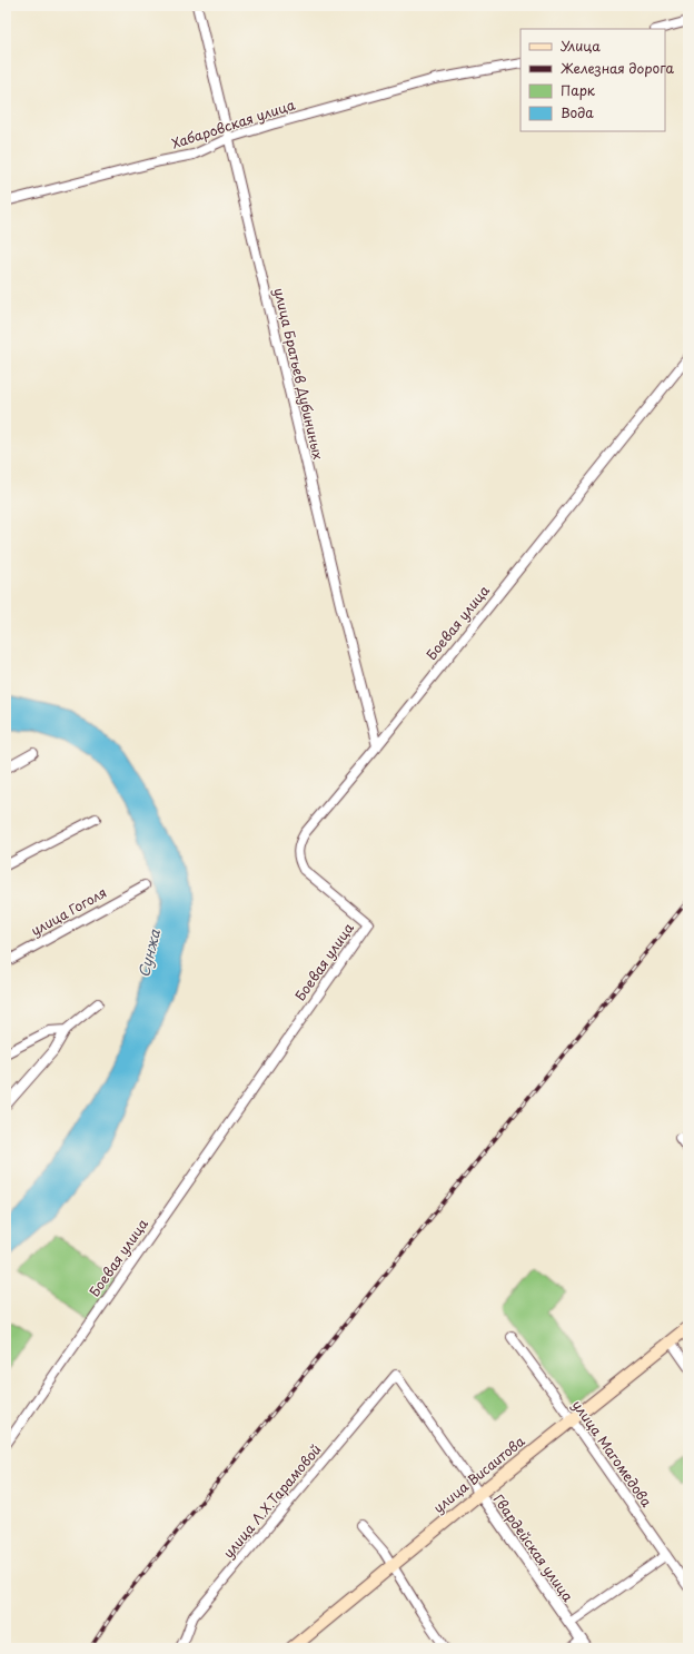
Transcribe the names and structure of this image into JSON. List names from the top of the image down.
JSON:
{
  "streets": {
    "main road": ["улица Висаитова"],
    "street": [
      "Хабаровская улица",
      "улица Братьев Дубининых",
      "Боевая улица",
      "улица Гоголя",
      "улица Магомедова",
      "улица Л.Х.Тарамовой",
      "Гвардейская улица"
    ]
  },
  "crossings": [
    ["Хабаровская улица", "улица Братьев Дубининых"],
    ["улица Братьев Дубининых", "Боевая улица"],
    ["улица Магомедова", "улица Висаитова"],
    ["улица Висаитова", "Гвардейская улица"],
    ["улица Л.Х.Тарамовой", "Гвардейская улица"]
  ],
  "water": ["Сунжа"],
  "legend": [
    "Улица",
    "Железная дорога",
    "Парк",
    "Вода"
  ]
}
